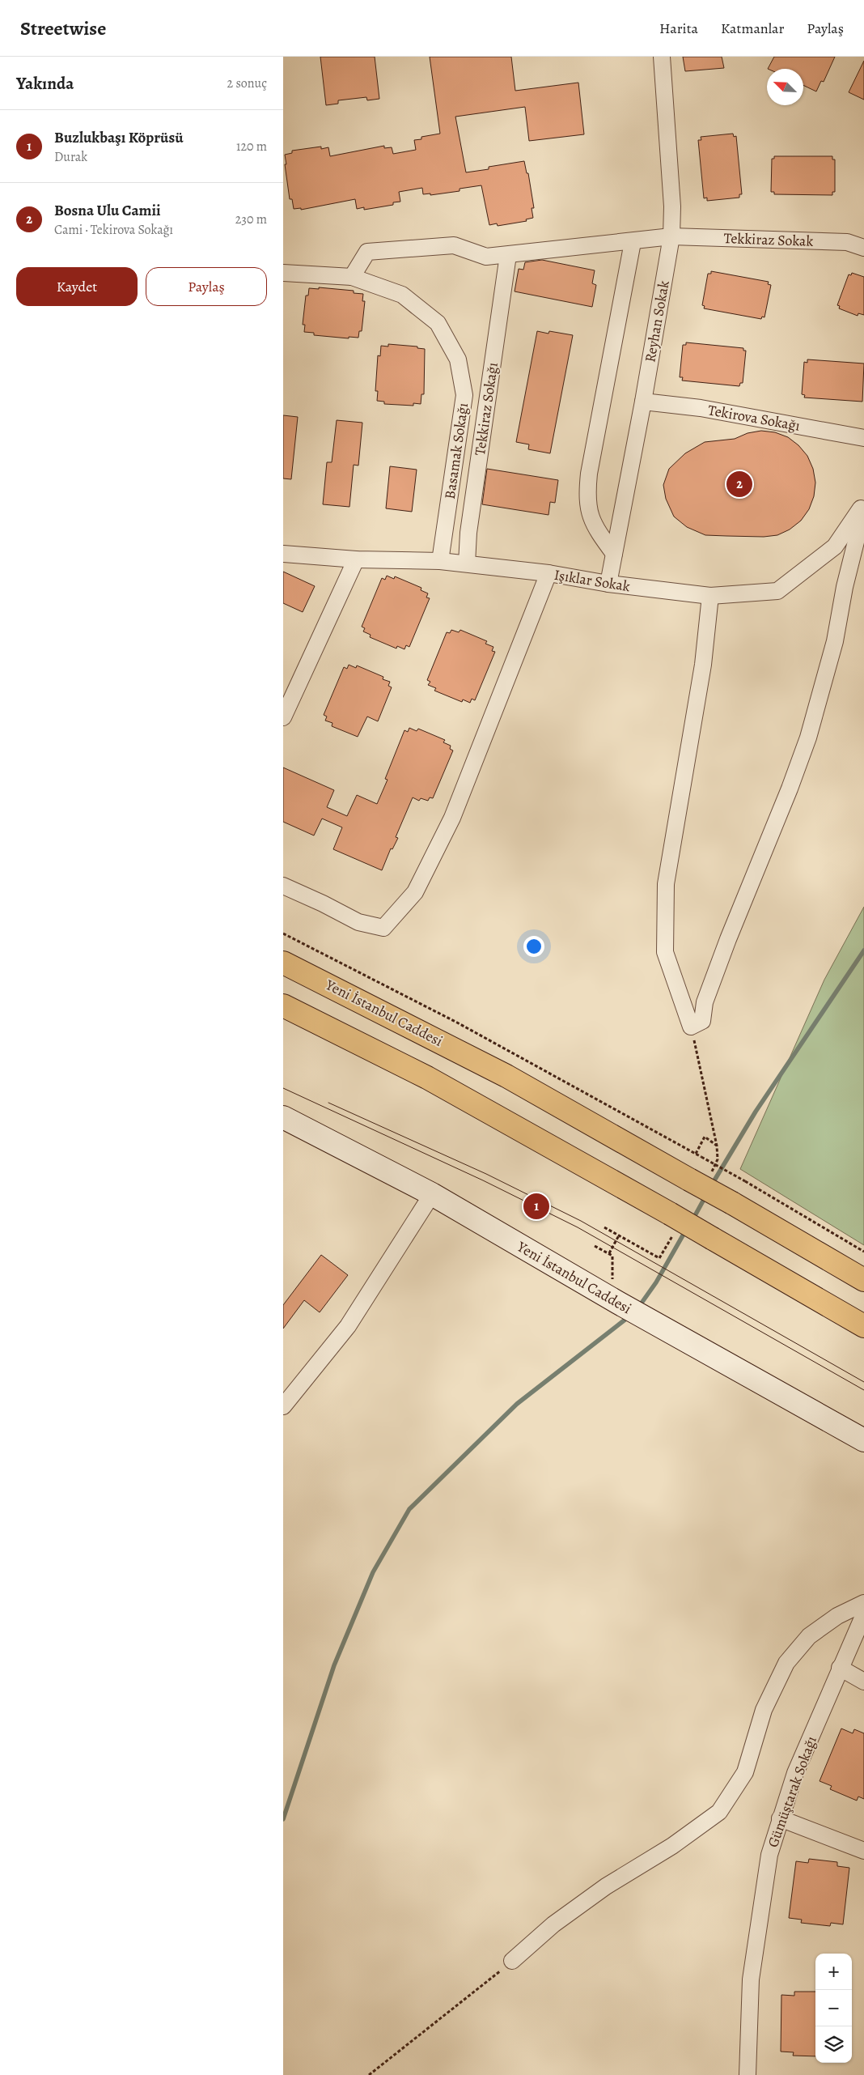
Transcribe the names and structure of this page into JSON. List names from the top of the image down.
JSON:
{
  "streets": {
    "highway": ["Yeni İstanbul Caddesi"],
    "street": [
      "Tekkiraz Sokak",
      "Reyhan Sokak",
      "Tekkiraz Sokağı",
      "Tekirova Sokağı",
      "Basamak Sokağı",
      "Işıklar Sokak",
      "Gümüştarak Sokağı"
    ]
  },
  "crossings": [
    ["Tekkiraz Sokak", "Reyhan Sokak"],
    ["Reyhan Sokak", "Tekirova Sokağı"],
    ["Reyhan Sokak", "Işıklar Sokak"],
    ["Tekkiraz Sokağı", "Işıklar Sokak"],
    ["Basamak Sokağı", "Işıklar Sokak"]
  ],
  "north": "top left",
  "page": {
    "header": "Streetwise",
    "nav": ["Harita", "Katmanlar", "Paylaş"],
    "heading": ["Yakında", "2 sonuç"],
    "list": [
      {
        "mark": "1",
        "name": "Buzlukbaşı Köprüsü",
        "note": "Durak",
        "value": "120 m"
      },
      {
        "mark": "2",
        "name": "Bosna Ulu Camii",
        "note": "Cami · Tekirova Sokağı",
        "value": "230 m"
      }
    ],
    "buttons": ["Kaydet", "Paylaş"],
    "pins": ["2", "1"],
    "map_buttons": ["+", "−"]
  }
}
